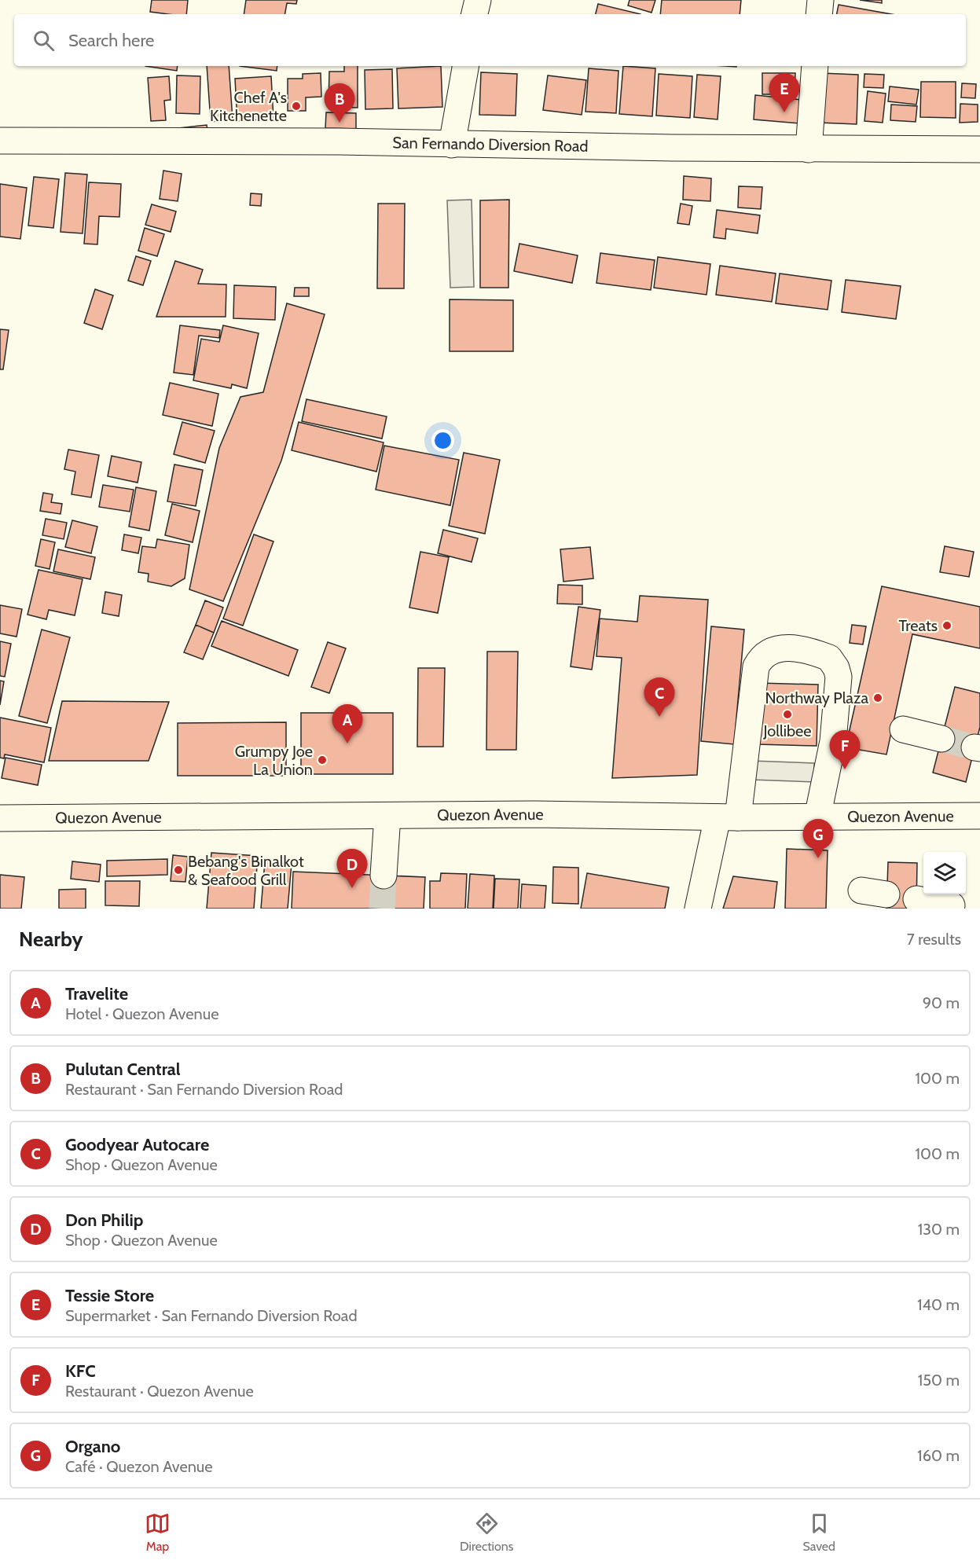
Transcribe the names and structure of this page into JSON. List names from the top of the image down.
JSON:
{
  "streets": {
    "main road": ["San Fernando Diversion Road", "Quezon Avenue"]
  },
  "places": [
    "Chef A's Kitchenette",
    "Treats",
    "Northway Plaza",
    "Jollibee",
    "Grumpy Joe La Union",
    "Bebang's Binalkot & Seafood Grill"
  ],
  "page": {
    "search": "Search here",
    "pins": [
      "E",
      "B",
      "C",
      "A",
      "F",
      "G",
      "D"
    ],
    "heading": ["Nearby", "7 results"],
    "list": [
      {
        "mark": "A",
        "name": "Travelite",
        "note": "Hotel · Quezon Avenue",
        "value": "90 m"
      },
      {
        "mark": "B",
        "name": "Pulutan Central",
        "note": "Restaurant · San Fernando Diversion Road",
        "value": "100 m"
      },
      {
        "mark": "C",
        "name": "Goodyear Autocare",
        "note": "Shop · Quezon Avenue",
        "value": "100 m"
      },
      {
        "mark": "D",
        "name": "Don Philip",
        "note": "Shop · Quezon Avenue",
        "value": "130 m"
      },
      {
        "mark": "E",
        "name": "Tessie Store",
        "note": "Supermarket · San Fernando Diversion Road",
        "value": "140 m"
      },
      {
        "mark": "F",
        "name": "KFC",
        "note": "Restaurant · Quezon Avenue",
        "value": "150 m"
      },
      {
        "mark": "G",
        "name": "Organo",
        "note": "Café · Quezon Avenue",
        "value": "160 m"
      }
    ],
    "nav": ["Map", "Directions", "Saved"]
  }
}
